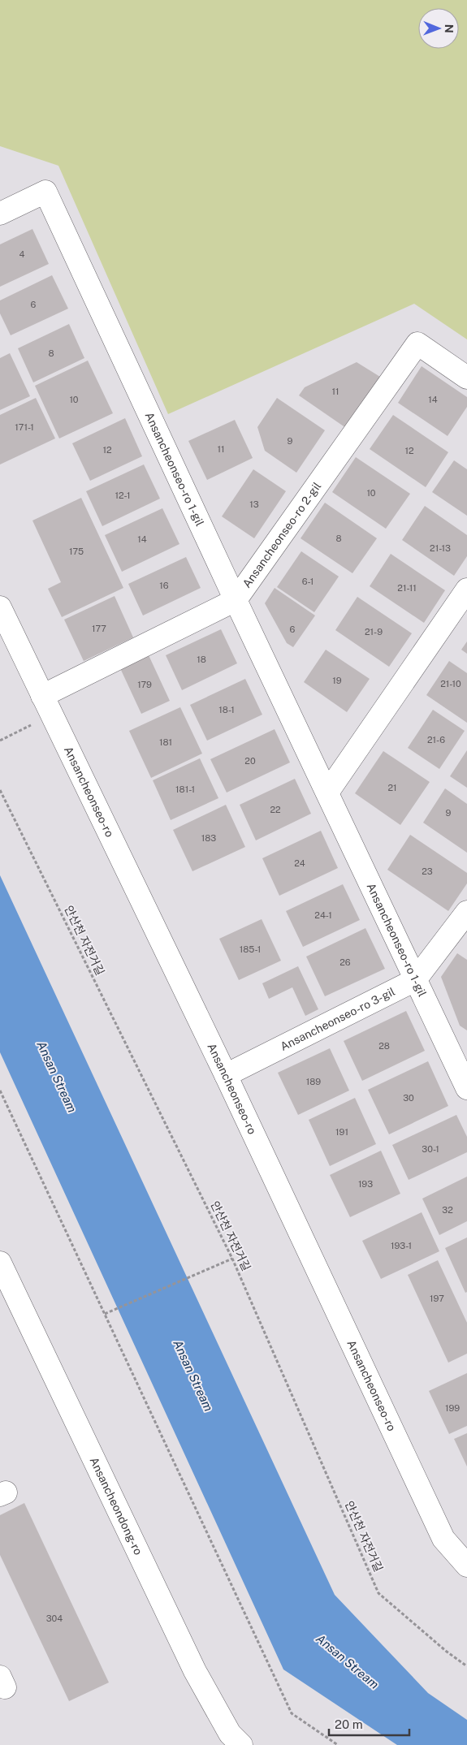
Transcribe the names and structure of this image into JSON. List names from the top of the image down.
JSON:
{
  "streets": {
    "street": [
      "Ansancheonseo-ro 1-gil",
      "Ansancheonseo-ro 2-gil",
      "Ansancheonseo-ro",
      "Ansancheonseo-ro 3-gil",
      "Ansancheondong-ro"
    ],
    "path": ["안산천 자전거길"]
  },
  "crossings": [
    ["Ansancheonseo-ro 1-gil", "Ansancheonseo-ro 2-gil"],
    ["Ansancheonseo-ro 1-gil", "Ansancheonseo-ro 3-gil"],
    ["Ansancheonseo-ro 2-gil", "Ansancheonseo-ro"],
    ["Ansancheonseo-ro", "Ansancheonseo-ro 3-gil"]
  ],
  "water": ["Ansan Stream"],
  "house_numbers": [
    "4",
    "6",
    "8",
    "11",
    "10",
    "14",
    "171-1",
    "9",
    "11",
    "12",
    "12",
    "10",
    "12-1",
    "13",
    "8",
    "14",
    "21-13",
    "175",
    "6-1",
    "16",
    "21-11",
    "177",
    "6",
    "21-9",
    "18",
    "19",
    "21-10",
    "179",
    "18-1",
    "21-6",
    "181",
    "20",
    "21",
    "181-1",
    "22",
    "9",
    "183",
    "24",
    "23",
    "24-1",
    "185-1",
    "26",
    "28",
    "189",
    "30",
    "191",
    "30-1",
    "193",
    "32",
    "193-1",
    "197",
    "199",
    "304"
  ],
  "scale_bar": "20 m",
  "north": "right"
}
